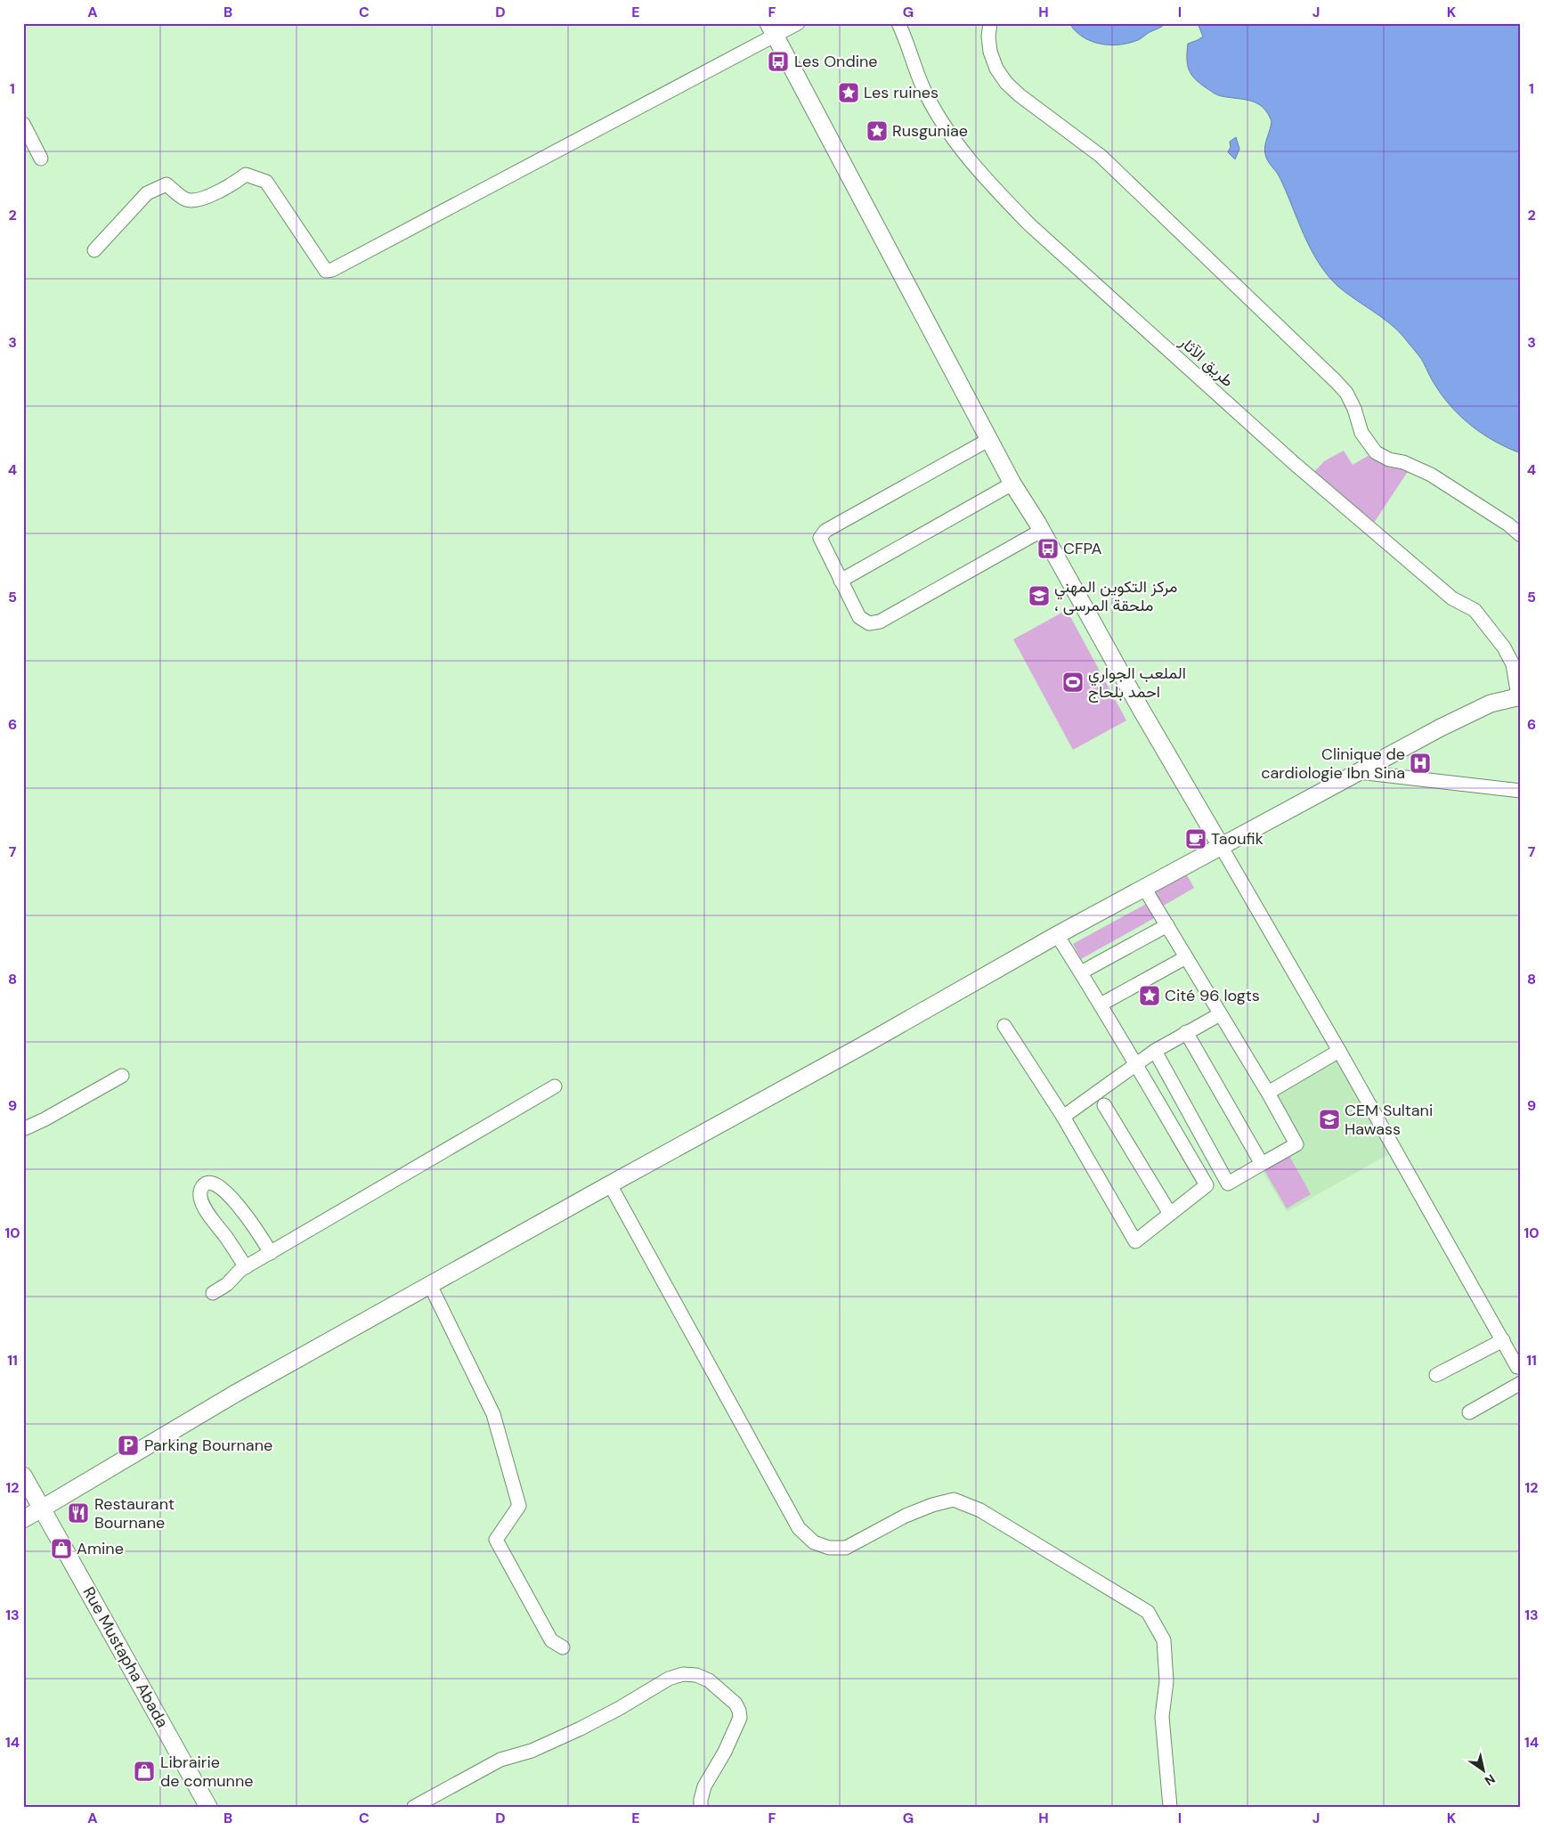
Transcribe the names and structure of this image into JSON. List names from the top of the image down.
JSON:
{
  "streets": {
    "main road": ["Rue Mustapha Abada"],
    "street": ["طريق الآثار"]
  },
  "places": {
    "bus stop": ["Les Ondine", "CFPA"],
    "place": ["Les ruines", "Rusguniae", "Cité 96 logts"],
    "school or university": ["مركز التكوين المهني ، ملحقة المرسى", "CEM Sultani Hawass"],
    "sports": ["الملعب الجواري احمد بلحاج"],
    "hospital": ["Clinique de cardiologie Ibn Sina"],
    "cafe": ["Taoufik"],
    "parking": ["Parking Bournane"],
    "restaurant": ["Restaurant Bournane"],
    "shop": ["Amine", "Librairie de comunne"]
  },
  "north": "bottom right",
  "grid": {
    "columns": [
      "A",
      "B",
      "C",
      "D",
      "E",
      "F",
      "G",
      "H",
      "I",
      "J",
      "K"
    ],
    "rows": [
      "1",
      "2",
      "3",
      "4",
      "5",
      "6",
      "7",
      "8",
      "9",
      "10",
      "11",
      "12",
      "13",
      "14"
    ]
  }
}
